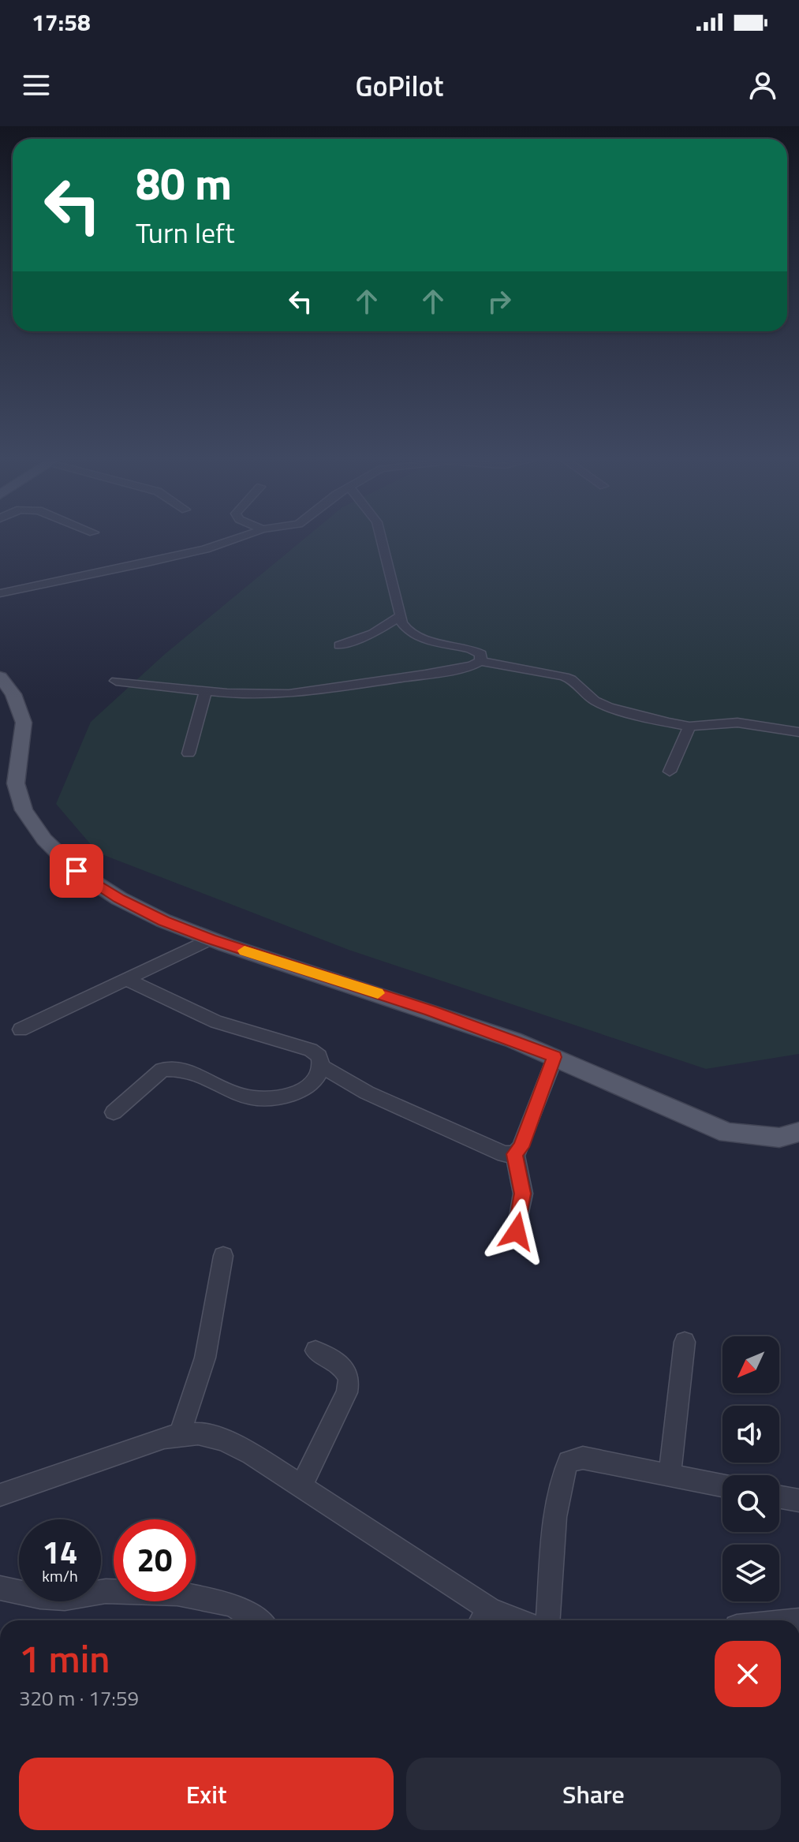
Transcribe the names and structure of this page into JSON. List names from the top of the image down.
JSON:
{
  "north": "bottom left",
  "page": {
    "status": "17:58",
    "header": "GoPilot",
    "turn": ["80 m", "Turn left"],
    "speed": "14 km/h",
    "limit": "20",
    "heading": ["1 min", "320 m · 17:59"],
    "buttons": ["Exit", "Share"]
  }
}
